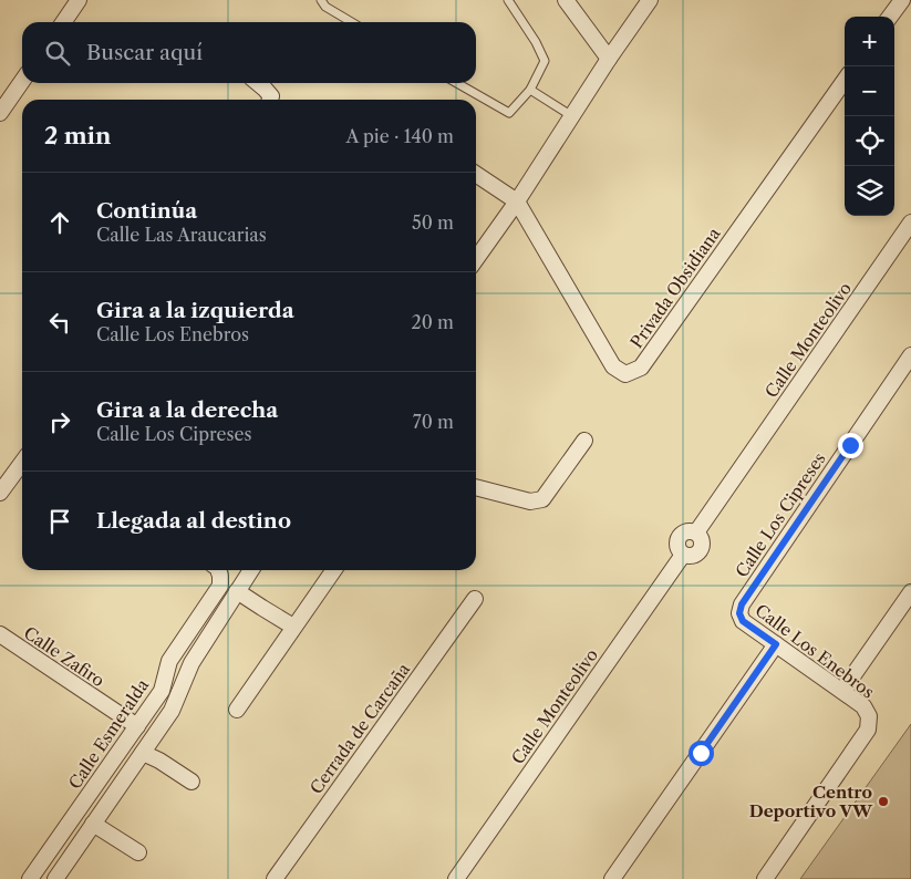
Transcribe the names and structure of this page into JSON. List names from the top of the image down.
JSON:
{
  "streets": {
    "street": [
      "Privada Obsidiana",
      "Calle Monteolivo",
      "Calle Los Cipreses",
      "Calle Los Enebros",
      "Calle Zafiro",
      "Cerrada de Carcaña",
      "Calle Esmeralda"
    ]
  },
  "crossings": [
    ["Calle Los Cipreses", "Calle Los Enebros"],
    ["Calle Zafiro", "Calle Esmeralda"]
  ],
  "places": ["Centro Deportivo VW"],
  "page": {
    "map_buttons": ["+", "−"],
    "search": "Buscar aquí",
    "heading": ["2 min", "A pie · 140 m"],
    "list": [
      ["Continúa", "Calle Las Araucarias", "50 m"],
      ["Gira a la izquierda", "Calle Los Enebros", "20 m"],
      ["Gira a la derecha", "Calle Los Cipreses", "70 m"],
      "Llegada al destino"
    ]
  }
}
